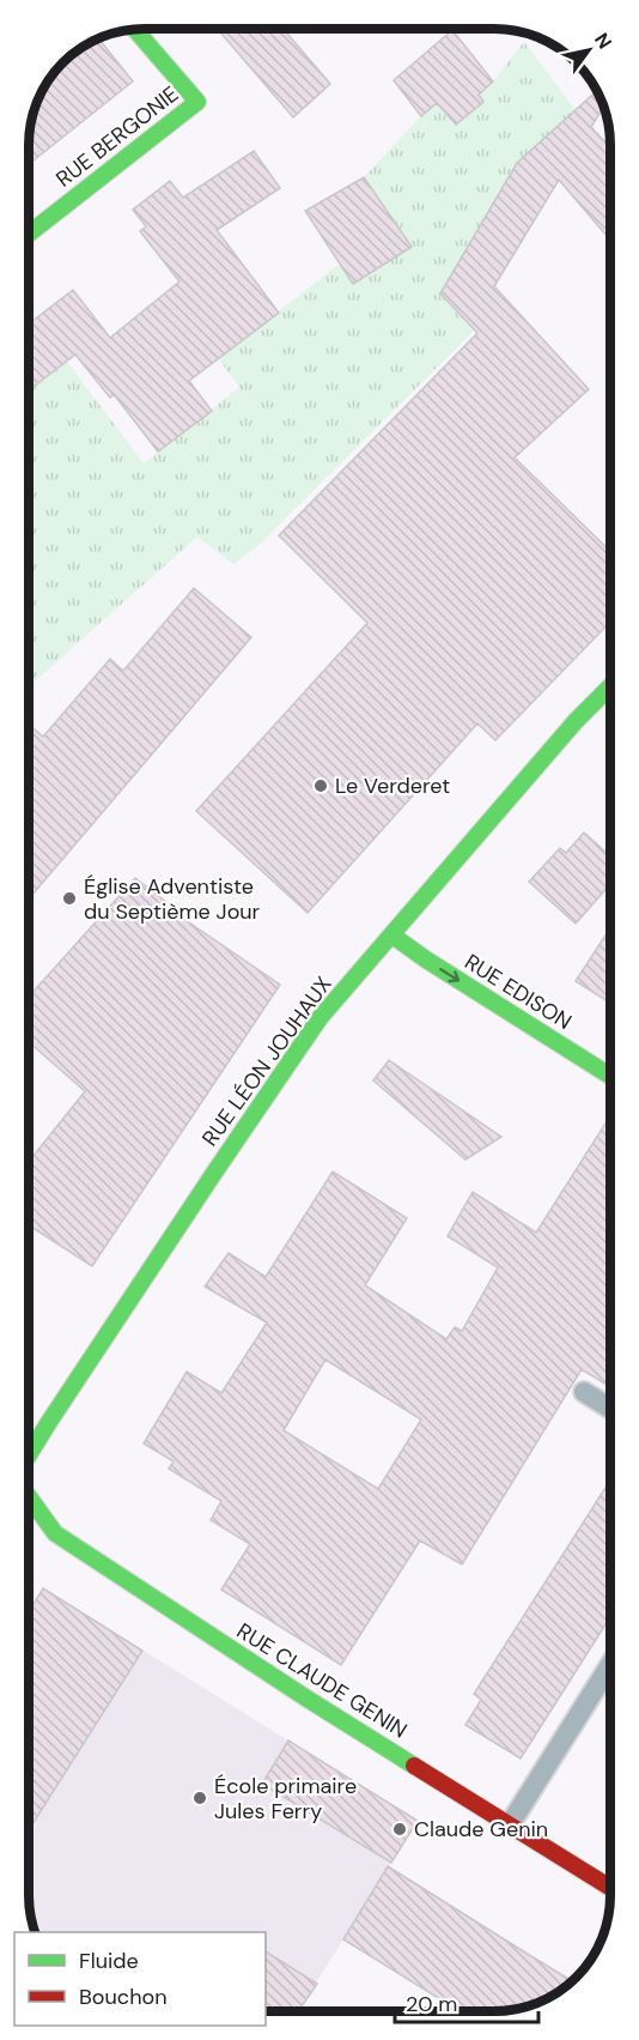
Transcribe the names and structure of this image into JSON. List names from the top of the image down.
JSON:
{
  "streets": {
    "street": [
      "RUE BERGONIE",
      "RUE EDISON",
      "RUE LÉON JOUHAUX",
      "RUE CLAUDE GENIN"
    ]
  },
  "crossings": [
    ["RUE EDISON", "RUE LÉON JOUHAUX"]
  ],
  "one_way": ["RUE EDISON"],
  "places": [
    "Le Verderet",
    "Église Adventiste du Septième Jour",
    "École primaire Jules Ferry",
    "Claude Genin"
  ],
  "legend": ["Fluide", "Bouchon"],
  "scale_bar": "20 m",
  "north": "top right"
}
